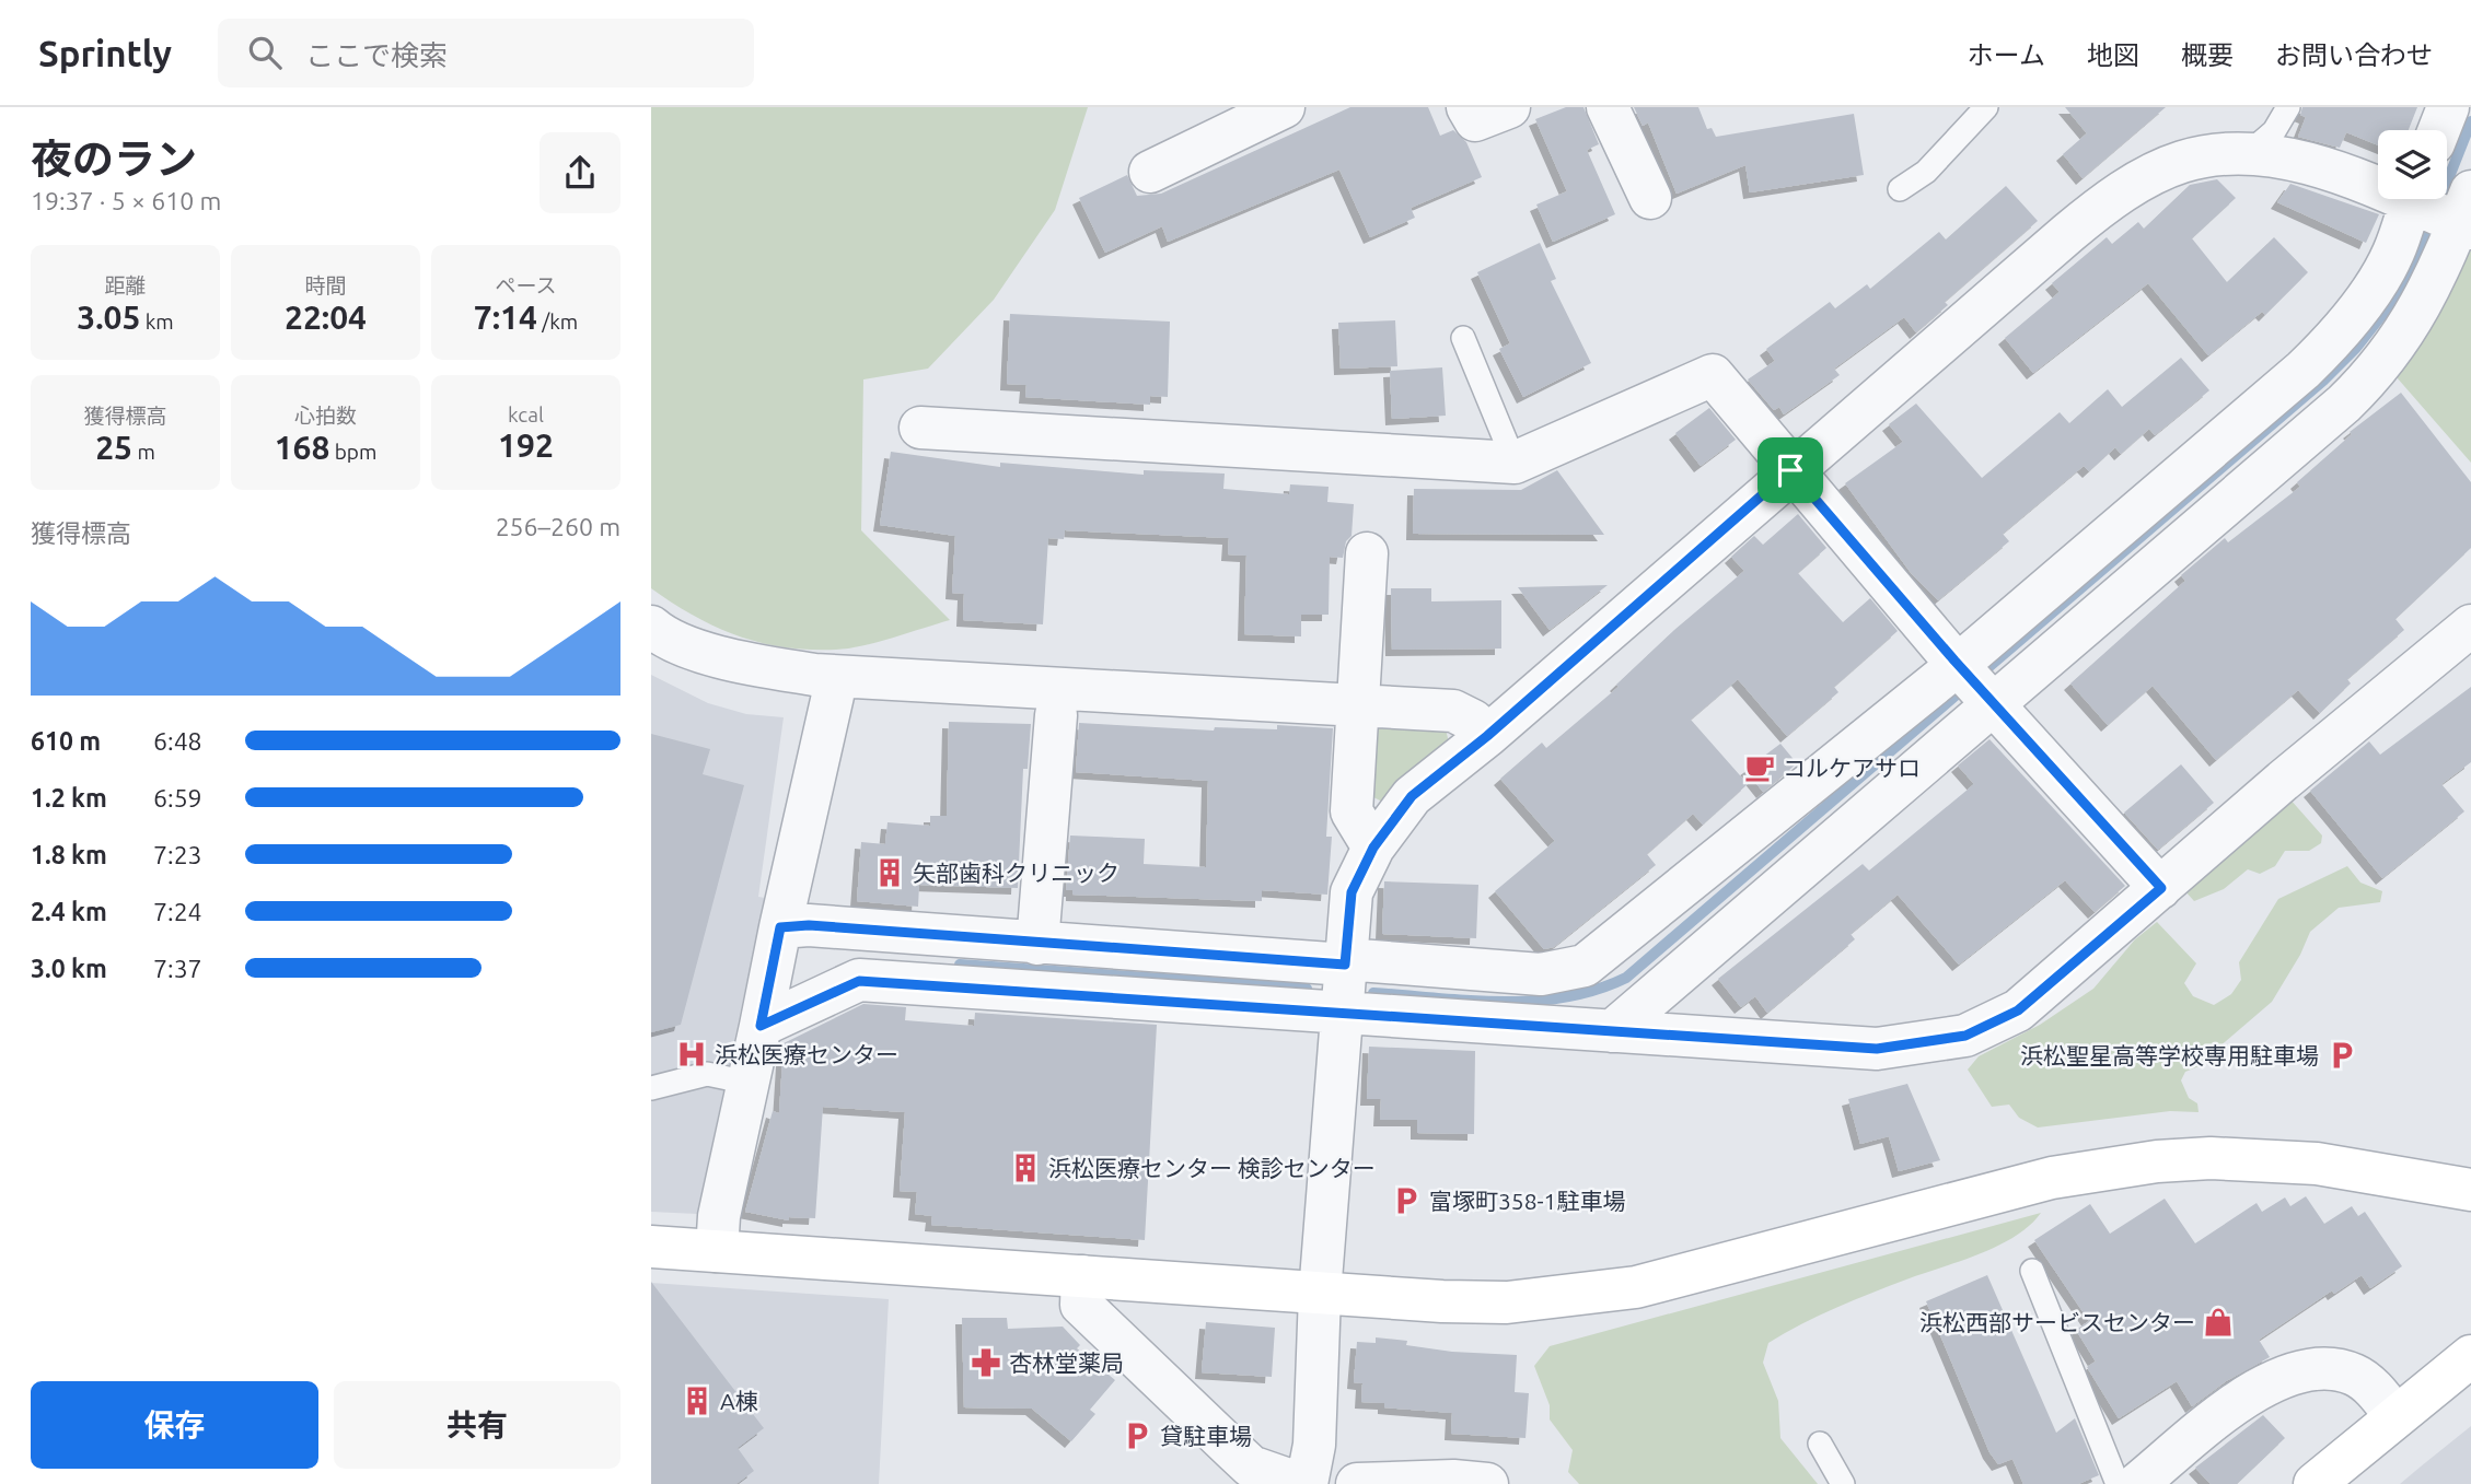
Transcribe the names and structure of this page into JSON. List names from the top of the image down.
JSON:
{
  "places": {
    "cafe": ["コルケアサロ"],
    "building": ["矢部歯科クリニック", "浜松医療センター 検診センター", "A棟"],
    "hospital": ["浜松医療センター"],
    "parking": ["浜松聖星高等学校専用駐車場", "富塚町358-1駐車場", "貸駐車場"],
    "shop": ["浜松西部サービスセンター"],
    "pharmacy": ["杏林堂薬局"]
  },
  "page": {
    "header": "Sprintly",
    "search": "ここで検索",
    "nav": [
      "ホーム",
      "地図",
      "概要",
      "お問い合わせ"
    ],
    "heading": ["夜のラン", "19:37 · 5 × 610 m"],
    "stats": [
      ["距離", "3.05 km"],
      ["時間", "22:04"],
      ["ペース", "7:14 /km"],
      ["獲得標高", "25 m"],
      ["心拍数", "168 bpm"],
      ["kcal", "192"]
    ],
    "chart": ["獲得標高", "256–260 m"],
    "list": [
      {
        "name": "610 m",
        "note": "6:48"
      },
      {
        "name": "1.2 km",
        "note": "6:59"
      },
      {
        "name": "1.8 km",
        "note": "7:23"
      },
      {
        "name": "2.4 km",
        "note": "7:24"
      },
      {
        "name": "3.0 km",
        "note": "7:37"
      }
    ],
    "buttons": ["保存", "共有"]
  }
}
